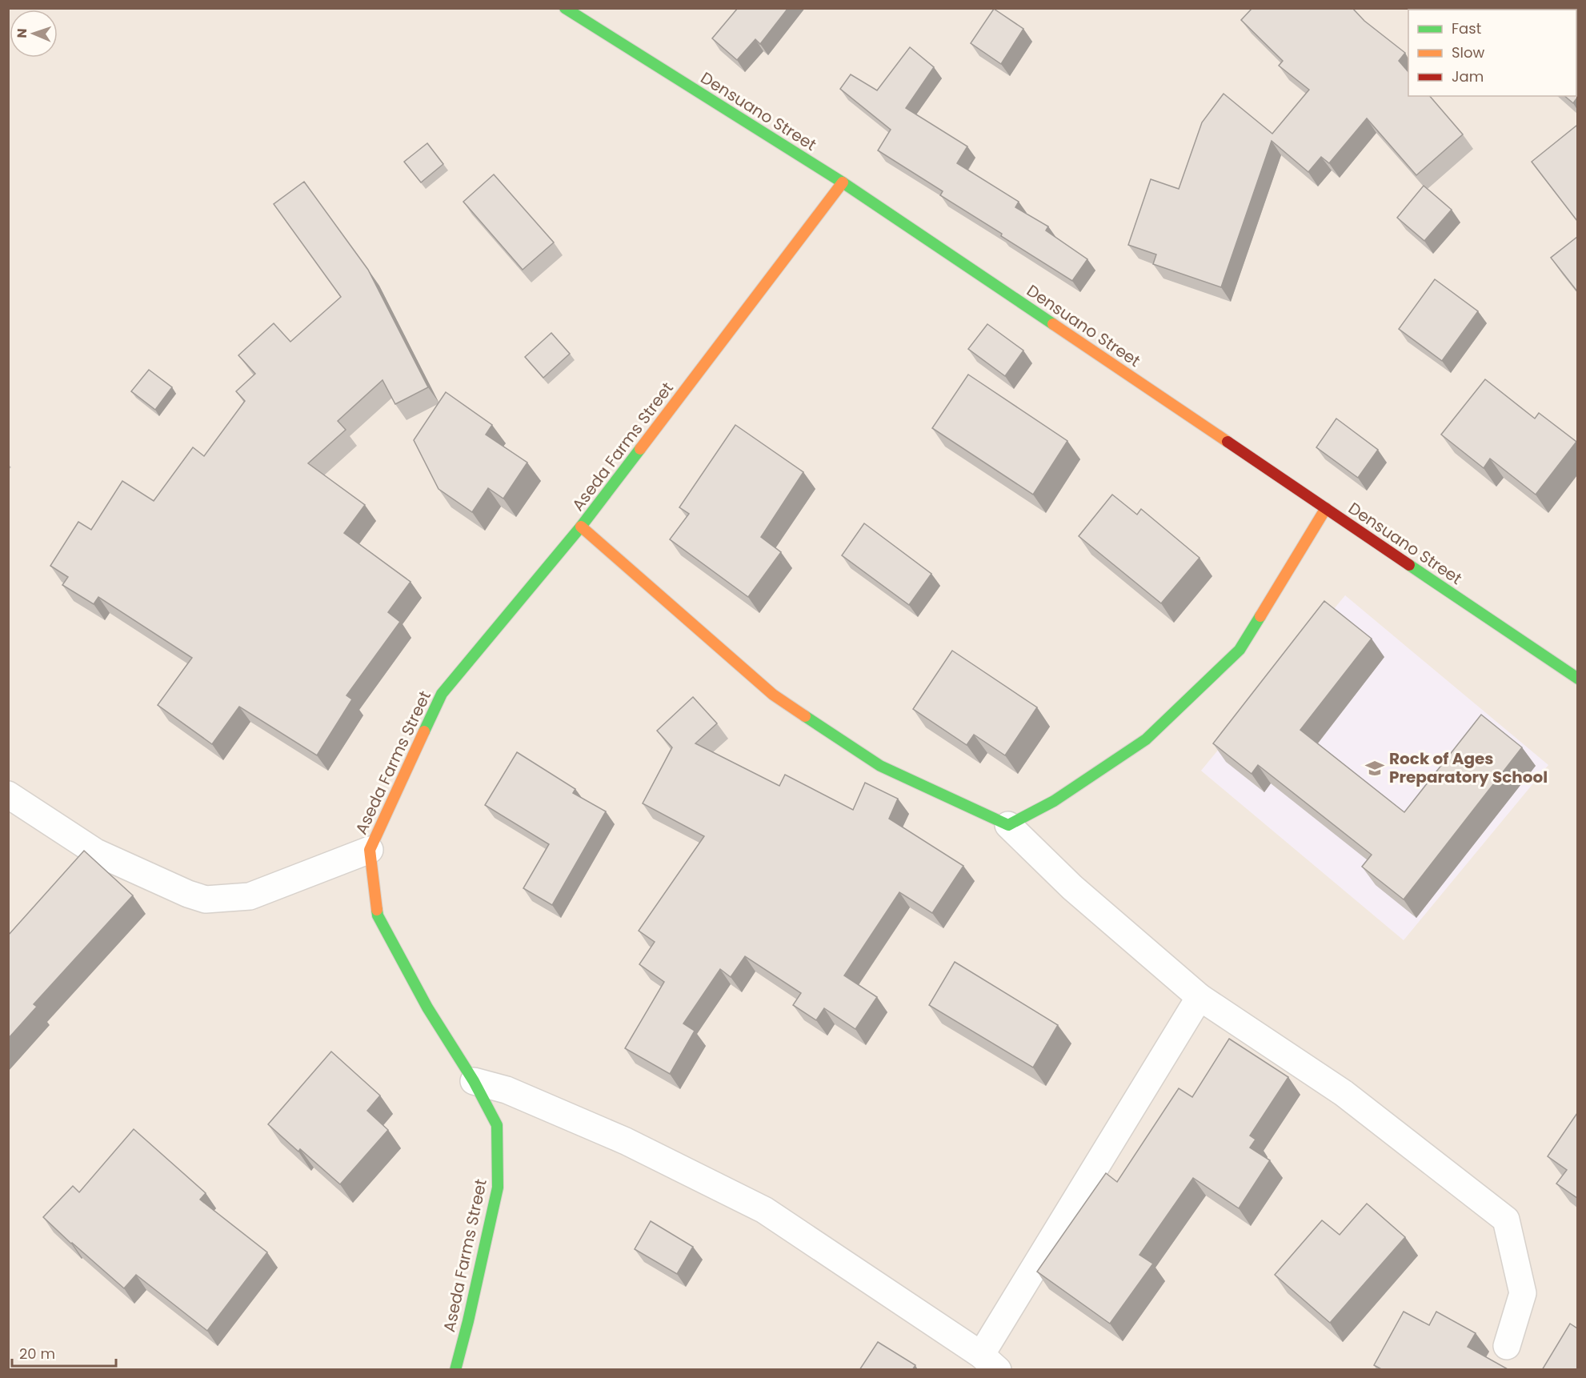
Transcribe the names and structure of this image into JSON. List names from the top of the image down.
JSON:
{
  "streets": {
    "street": ["Densuano Street", "Aseda Farms Street"]
  },
  "crossings": [
    ["Densuano Street", "Aseda Farms Street"]
  ],
  "places": {
    "school or university": ["Rock of Ages Preparatory School"]
  },
  "legend": ["Fast", "Slow", "Jam"],
  "scale_bar": "20 m",
  "north": "left"
}
